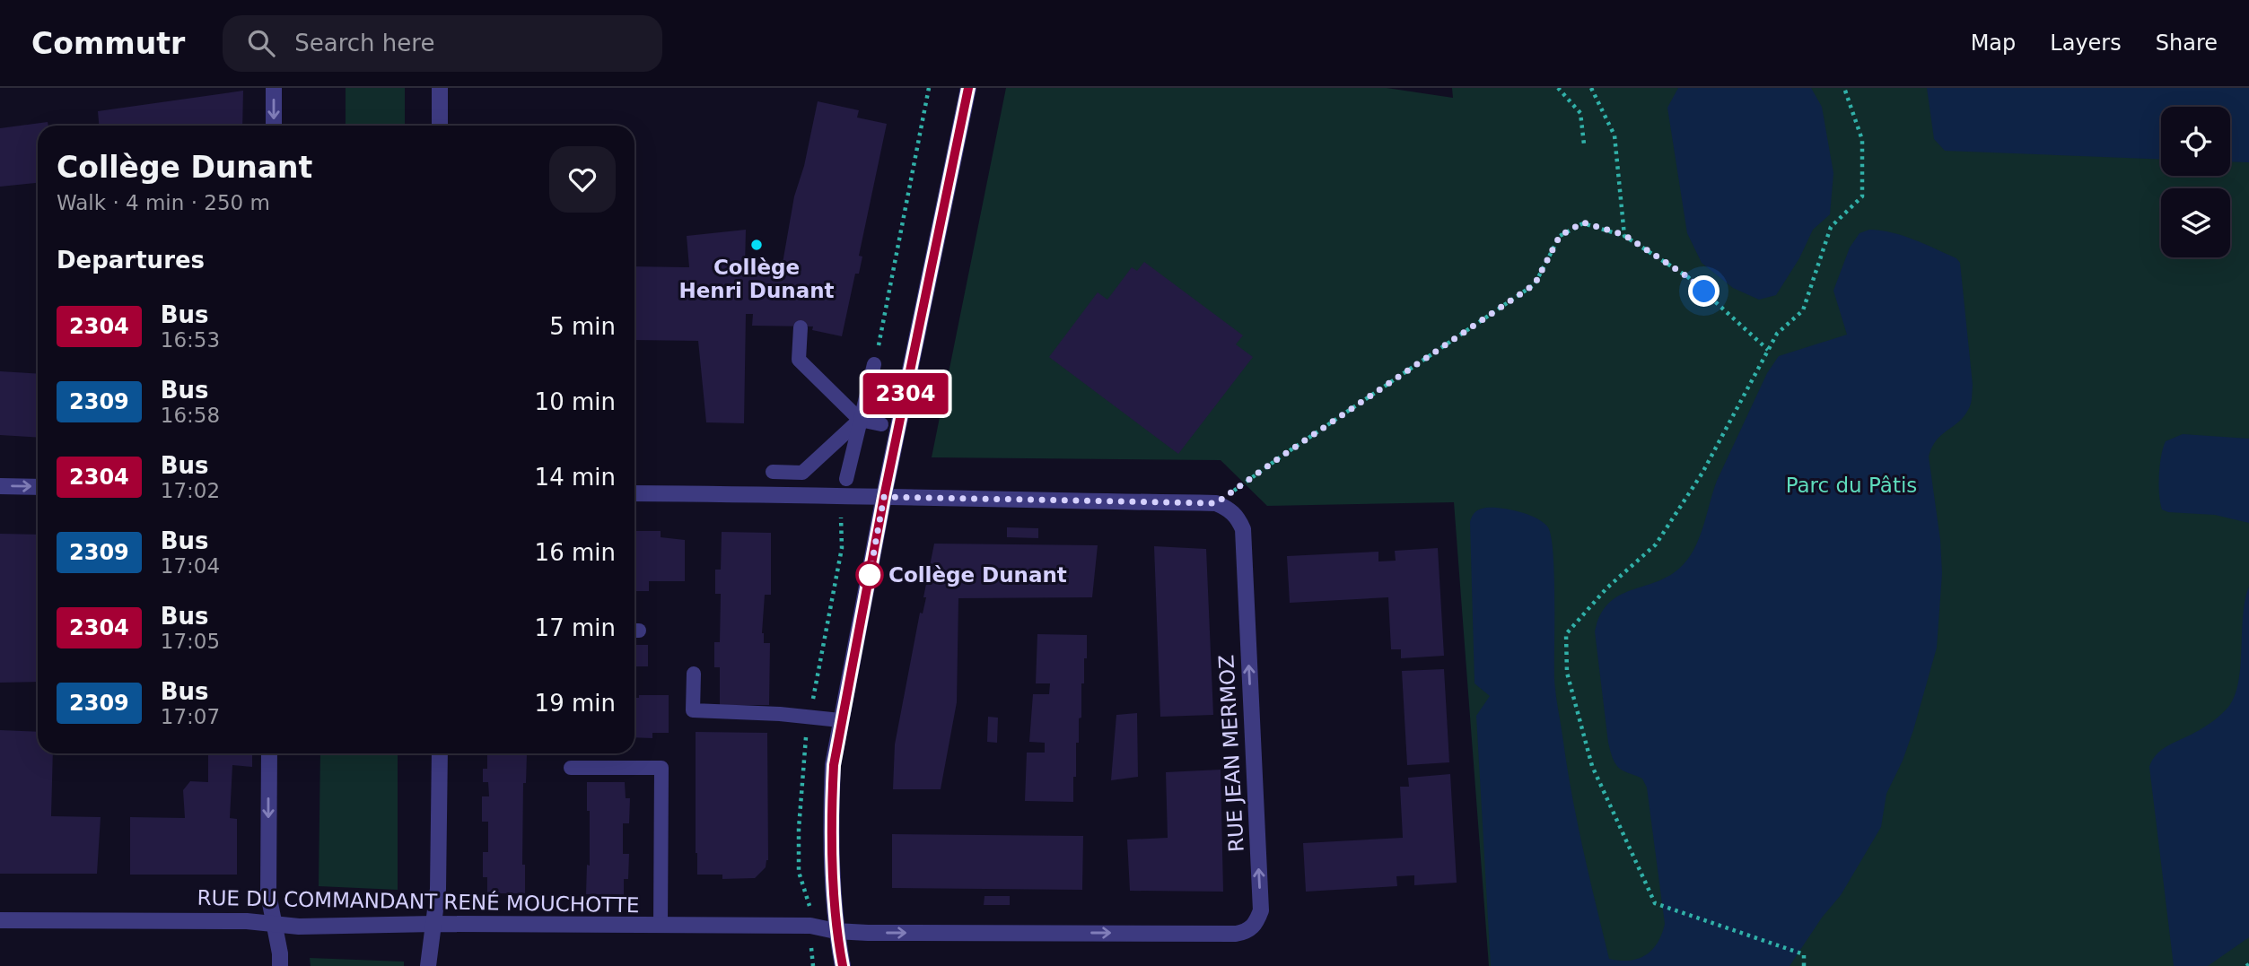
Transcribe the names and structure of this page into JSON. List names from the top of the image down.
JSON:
{
  "streets": {
    "street": ["RUE JEAN MERMOZ", "RUE DU COMMANDANT RENÉ MOUCHOTTE"]
  },
  "crossings": [
    ["RUE JEAN MERMOZ", "RUE DU COMMANDANT RENÉ MOUCHOTTE"]
  ],
  "parks": ["Parc du Pâtis"],
  "places": ["Collège Henri Dunant", "Collège Dunant"],
  "lines": ["bus line 2304"],
  "page": {
    "header": "Commutr",
    "search": "Search here",
    "nav": ["Map", "Layers", "Share"],
    "on_map": "2304",
    "heading": [
      ["Collège Dunant", "Walk · 4 min · 250 m"],
      "Departures"
    ],
    "list": [
      {
        "mark": "2304",
        "name": "Bus",
        "note": "16:53",
        "value": "5 min"
      },
      {
        "mark": "2309",
        "name": "Bus",
        "note": "16:58",
        "value": "10 min"
      },
      {
        "mark": "2304",
        "name": "Bus",
        "note": "17:02",
        "value": "14 min"
      },
      {
        "mark": "2309",
        "name": "Bus",
        "note": "17:04",
        "value": "16 min"
      },
      {
        "mark": "2304",
        "name": "Bus",
        "note": "17:05",
        "value": "17 min"
      },
      {
        "mark": "2309",
        "name": "Bus",
        "note": "17:07",
        "value": "19 min"
      }
    ]
  }
}
